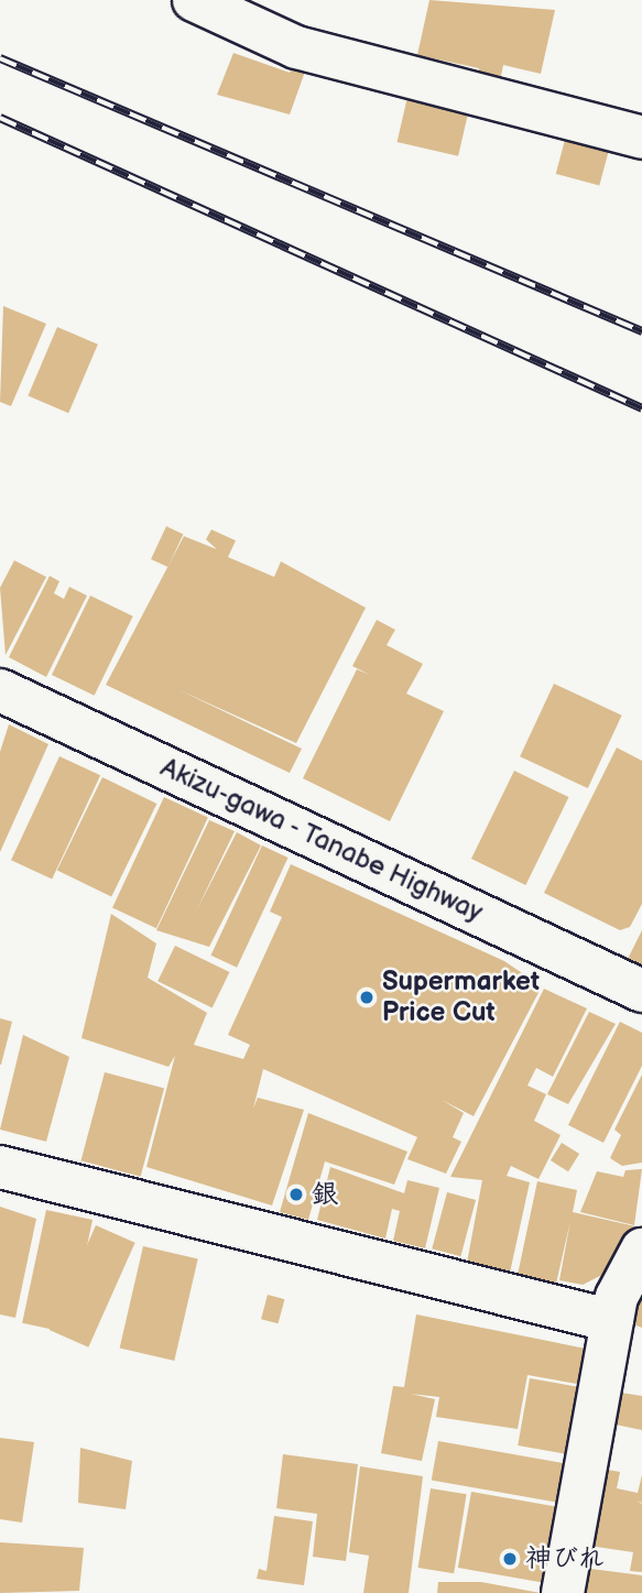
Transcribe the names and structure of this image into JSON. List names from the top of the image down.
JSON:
{
  "streets": {
    "street": ["Akizu-gawa - Tanabe Highway"]
  },
  "places": ["Supermarket Price Cut", "銀", "神びれ"]
}
